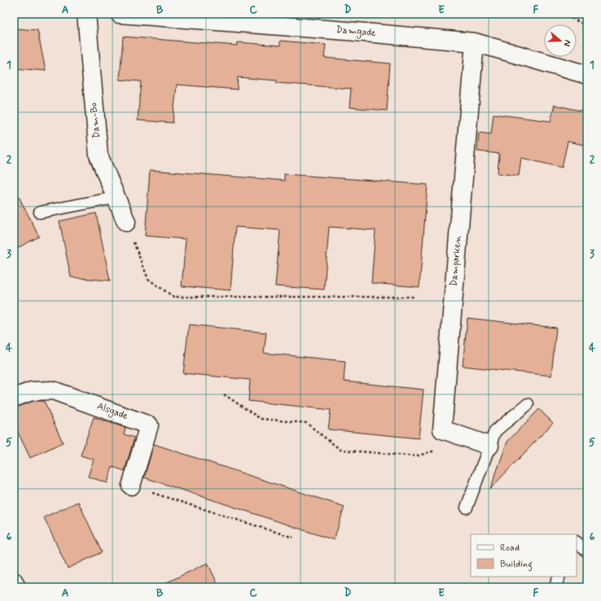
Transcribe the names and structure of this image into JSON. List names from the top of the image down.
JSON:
{
  "streets": {
    "street": [
      "Damgade",
      "Dam-Bo",
      "Damparken",
      "Alsgade"
    ]
  },
  "crossings": [
    ["Damgade", "Damparken"]
  ],
  "legend": ["Road", "Building"],
  "north": "right",
  "grid": {
    "columns": [
      "A",
      "B",
      "C",
      "D",
      "E",
      "F"
    ],
    "rows": [
      "1",
      "2",
      "3",
      "4",
      "5",
      "6"
    ]
  }
}
